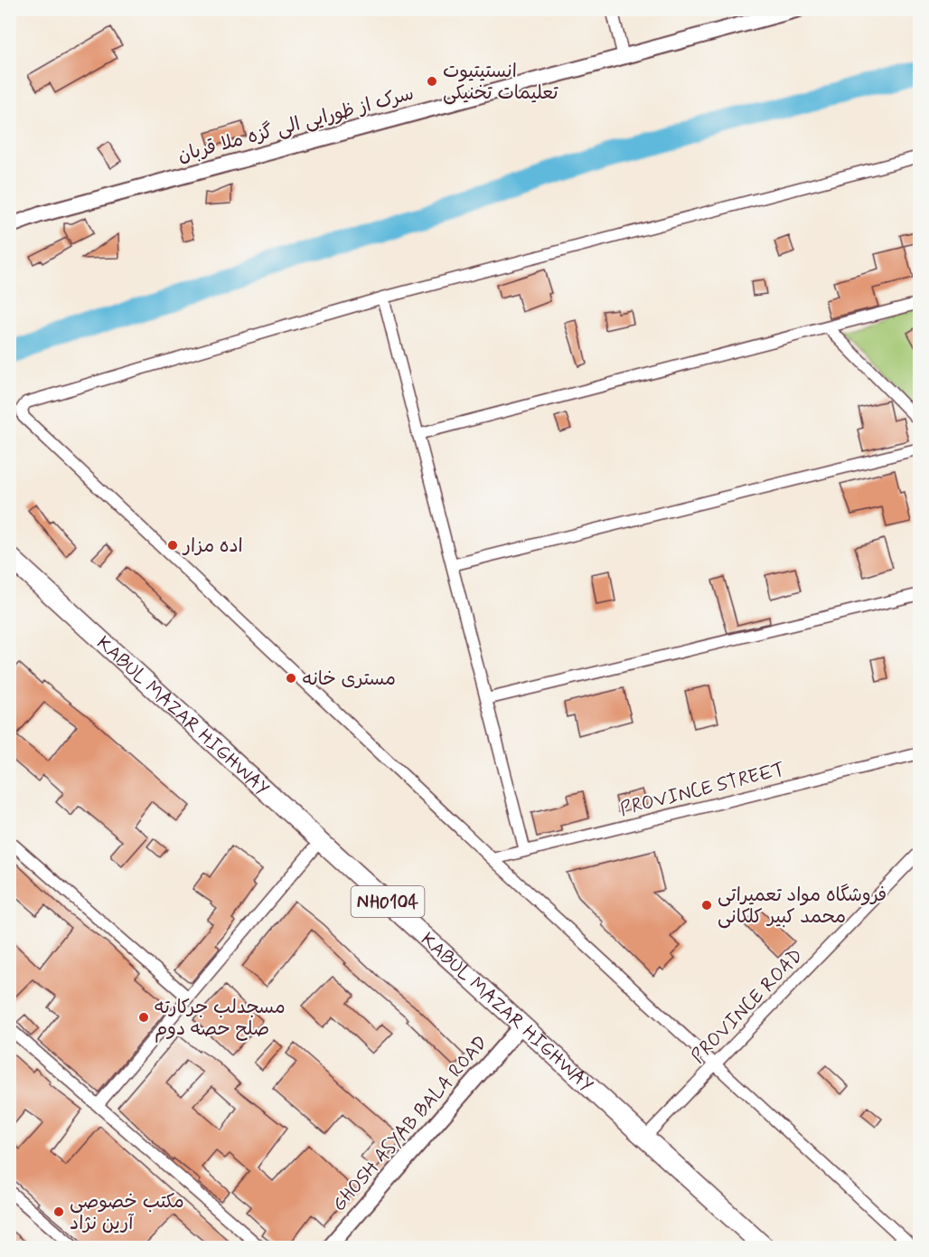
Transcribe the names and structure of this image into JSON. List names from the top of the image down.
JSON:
{
  "streets": {
    "highway": ["KABUL MAZAR HIGHWAY", "NH0104"],
    "street": [
      "سرک از ظورایی الی گزه ملا قربان",
      "PROVINCE STREET",
      "PROVINCE ROAD",
      "GHOSH ASYAB BALA ROAD"
    ]
  },
  "crossings": [
    ["KABUL MAZAR HIGHWAY", "PROVINCE ROAD"],
    ["KABUL MAZAR HIGHWAY", "GHOSH ASYAB BALA ROAD"]
  ],
  "places": [
    "انستیتیوت تعلیمات تخنیکی",
    "اده مزار",
    "مستری خانه",
    "فروشگاه مواد تعمیراتی محمد کبیر کلکانی",
    "مسجدلب جرکارته صلح حصه دوم",
    "مکتب خصوصی آرین نژاد"
  ]
}
